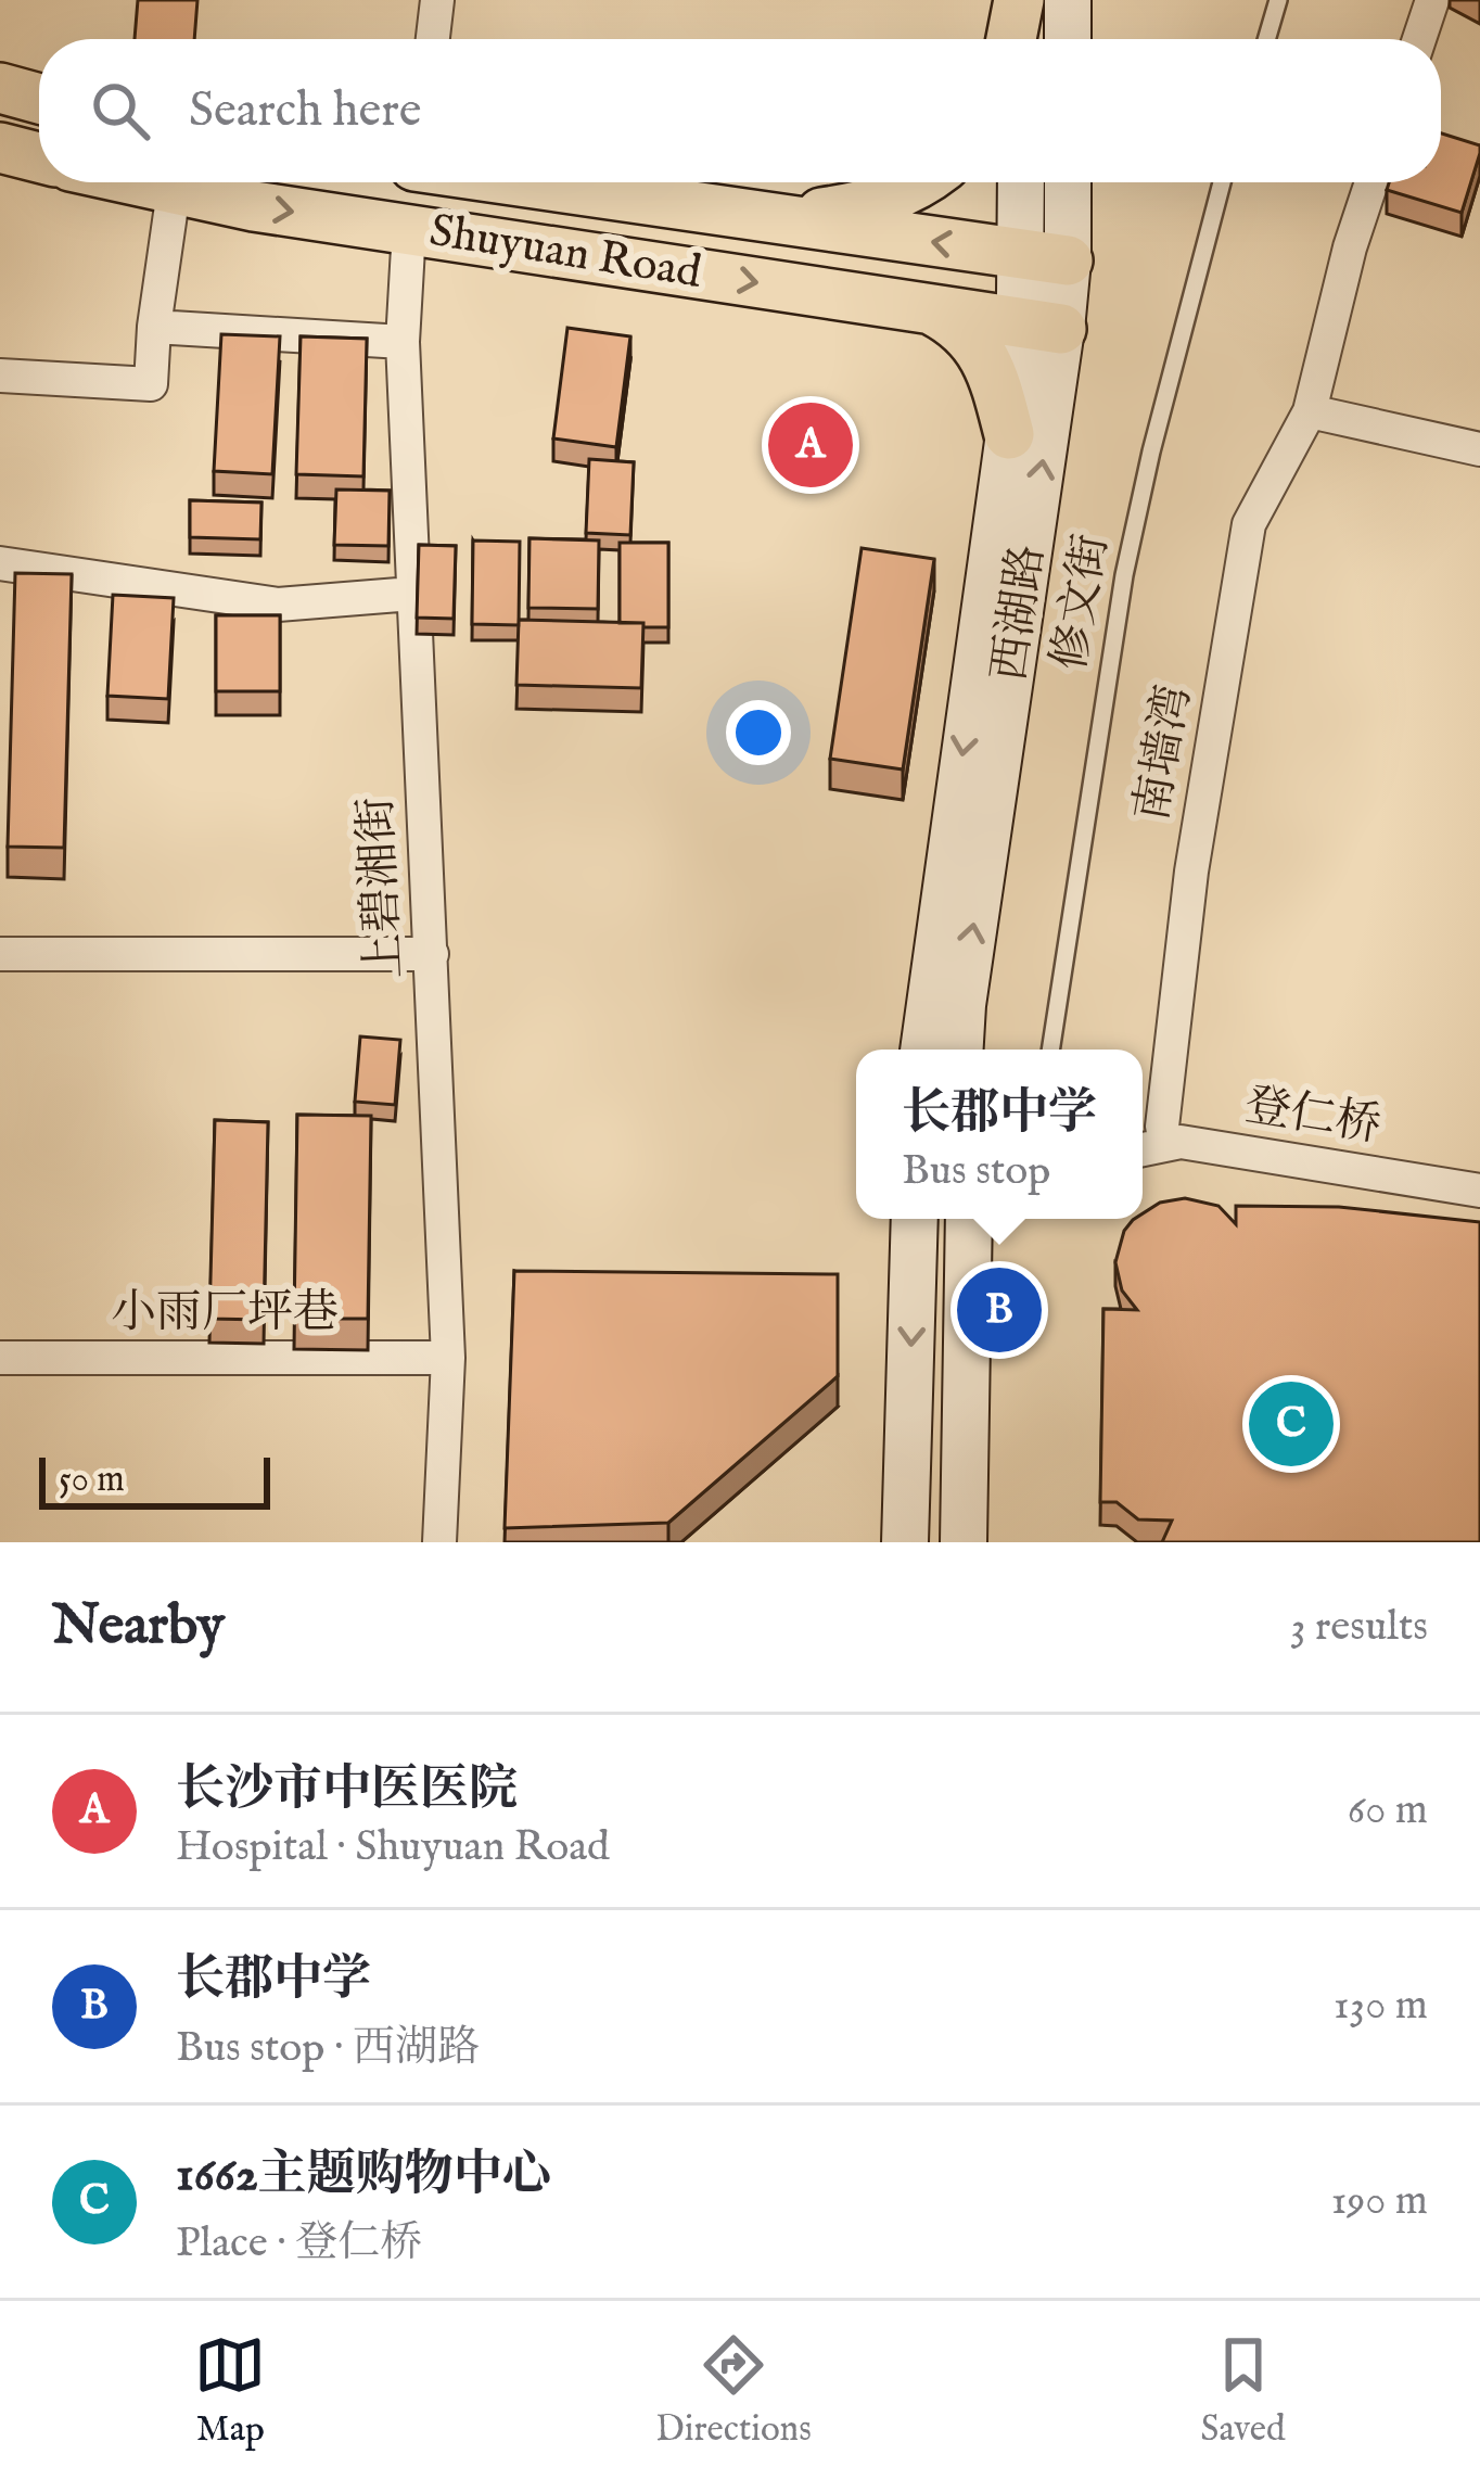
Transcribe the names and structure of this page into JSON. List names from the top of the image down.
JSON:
{
  "streets": {
    "main road": ["Shuyuan Road", "西湖路"],
    "street": [
      "南墙湾",
      "上碧湘街",
      "登仁桥",
      "小雨厂坪巷"
    ],
    "lane": ["修文街"]
  },
  "crossings": [
    ["Shuyuan Road", "西湖路"],
    ["Shuyuan Road", "上碧湘街"],
    ["南墙湾", "登仁桥"],
    ["上碧湘街", "小雨厂坪巷"]
  ],
  "scale_bar": "50 m",
  "page": {
    "search": "Search here",
    "pins": ["A", "B", "C"],
    "popup": ["长郡中学", "Bus stop"],
    "scale": "50 m",
    "heading": ["Nearby", "3 results"],
    "list": [
      {
        "mark": "A",
        "name": "长沙市中医医院",
        "note": "Hospital · Shuyuan Road",
        "value": "60 m"
      },
      {
        "mark": "B",
        "name": "长郡中学",
        "note": "Bus stop · 西湖路",
        "value": "130 m"
      },
      {
        "mark": "C",
        "name": "1662主题购物中心",
        "note": "Place · 登仁桥",
        "value": "190 m"
      }
    ],
    "nav": ["Map", "Directions", "Saved"]
  }
}
